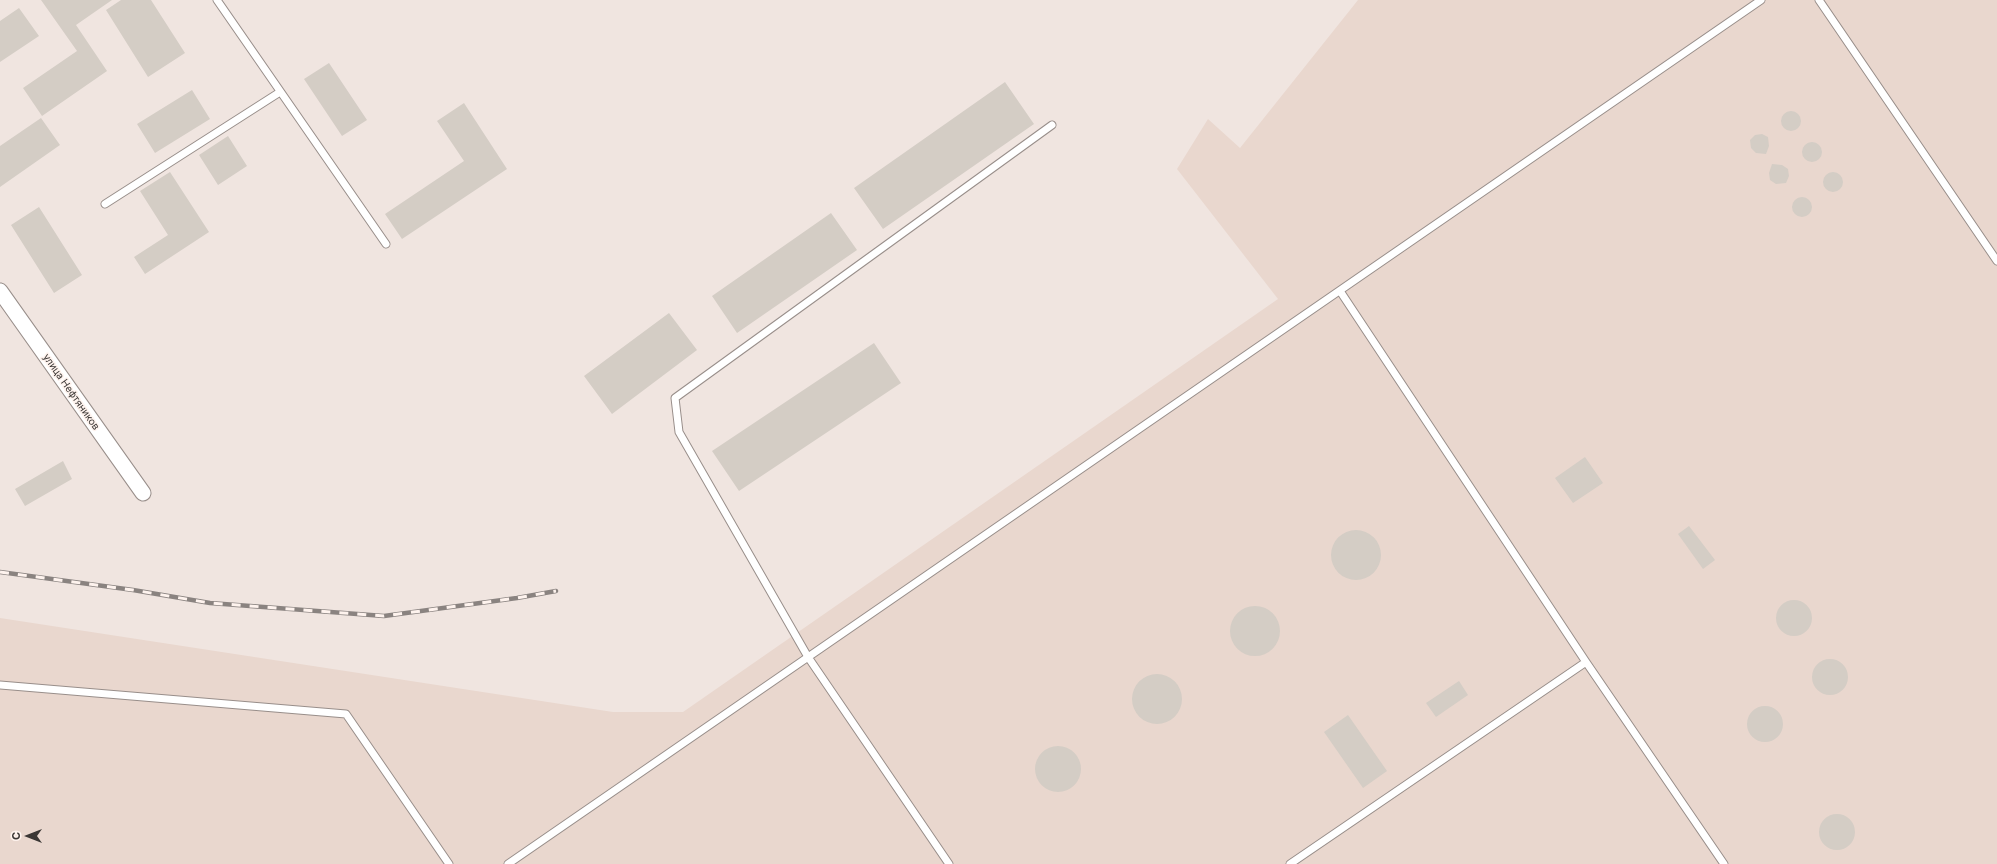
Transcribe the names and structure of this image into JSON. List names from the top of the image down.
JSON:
{
  "streets": {
    "street": ["улица Нефтяников"]
  },
  "north": "left"
}
